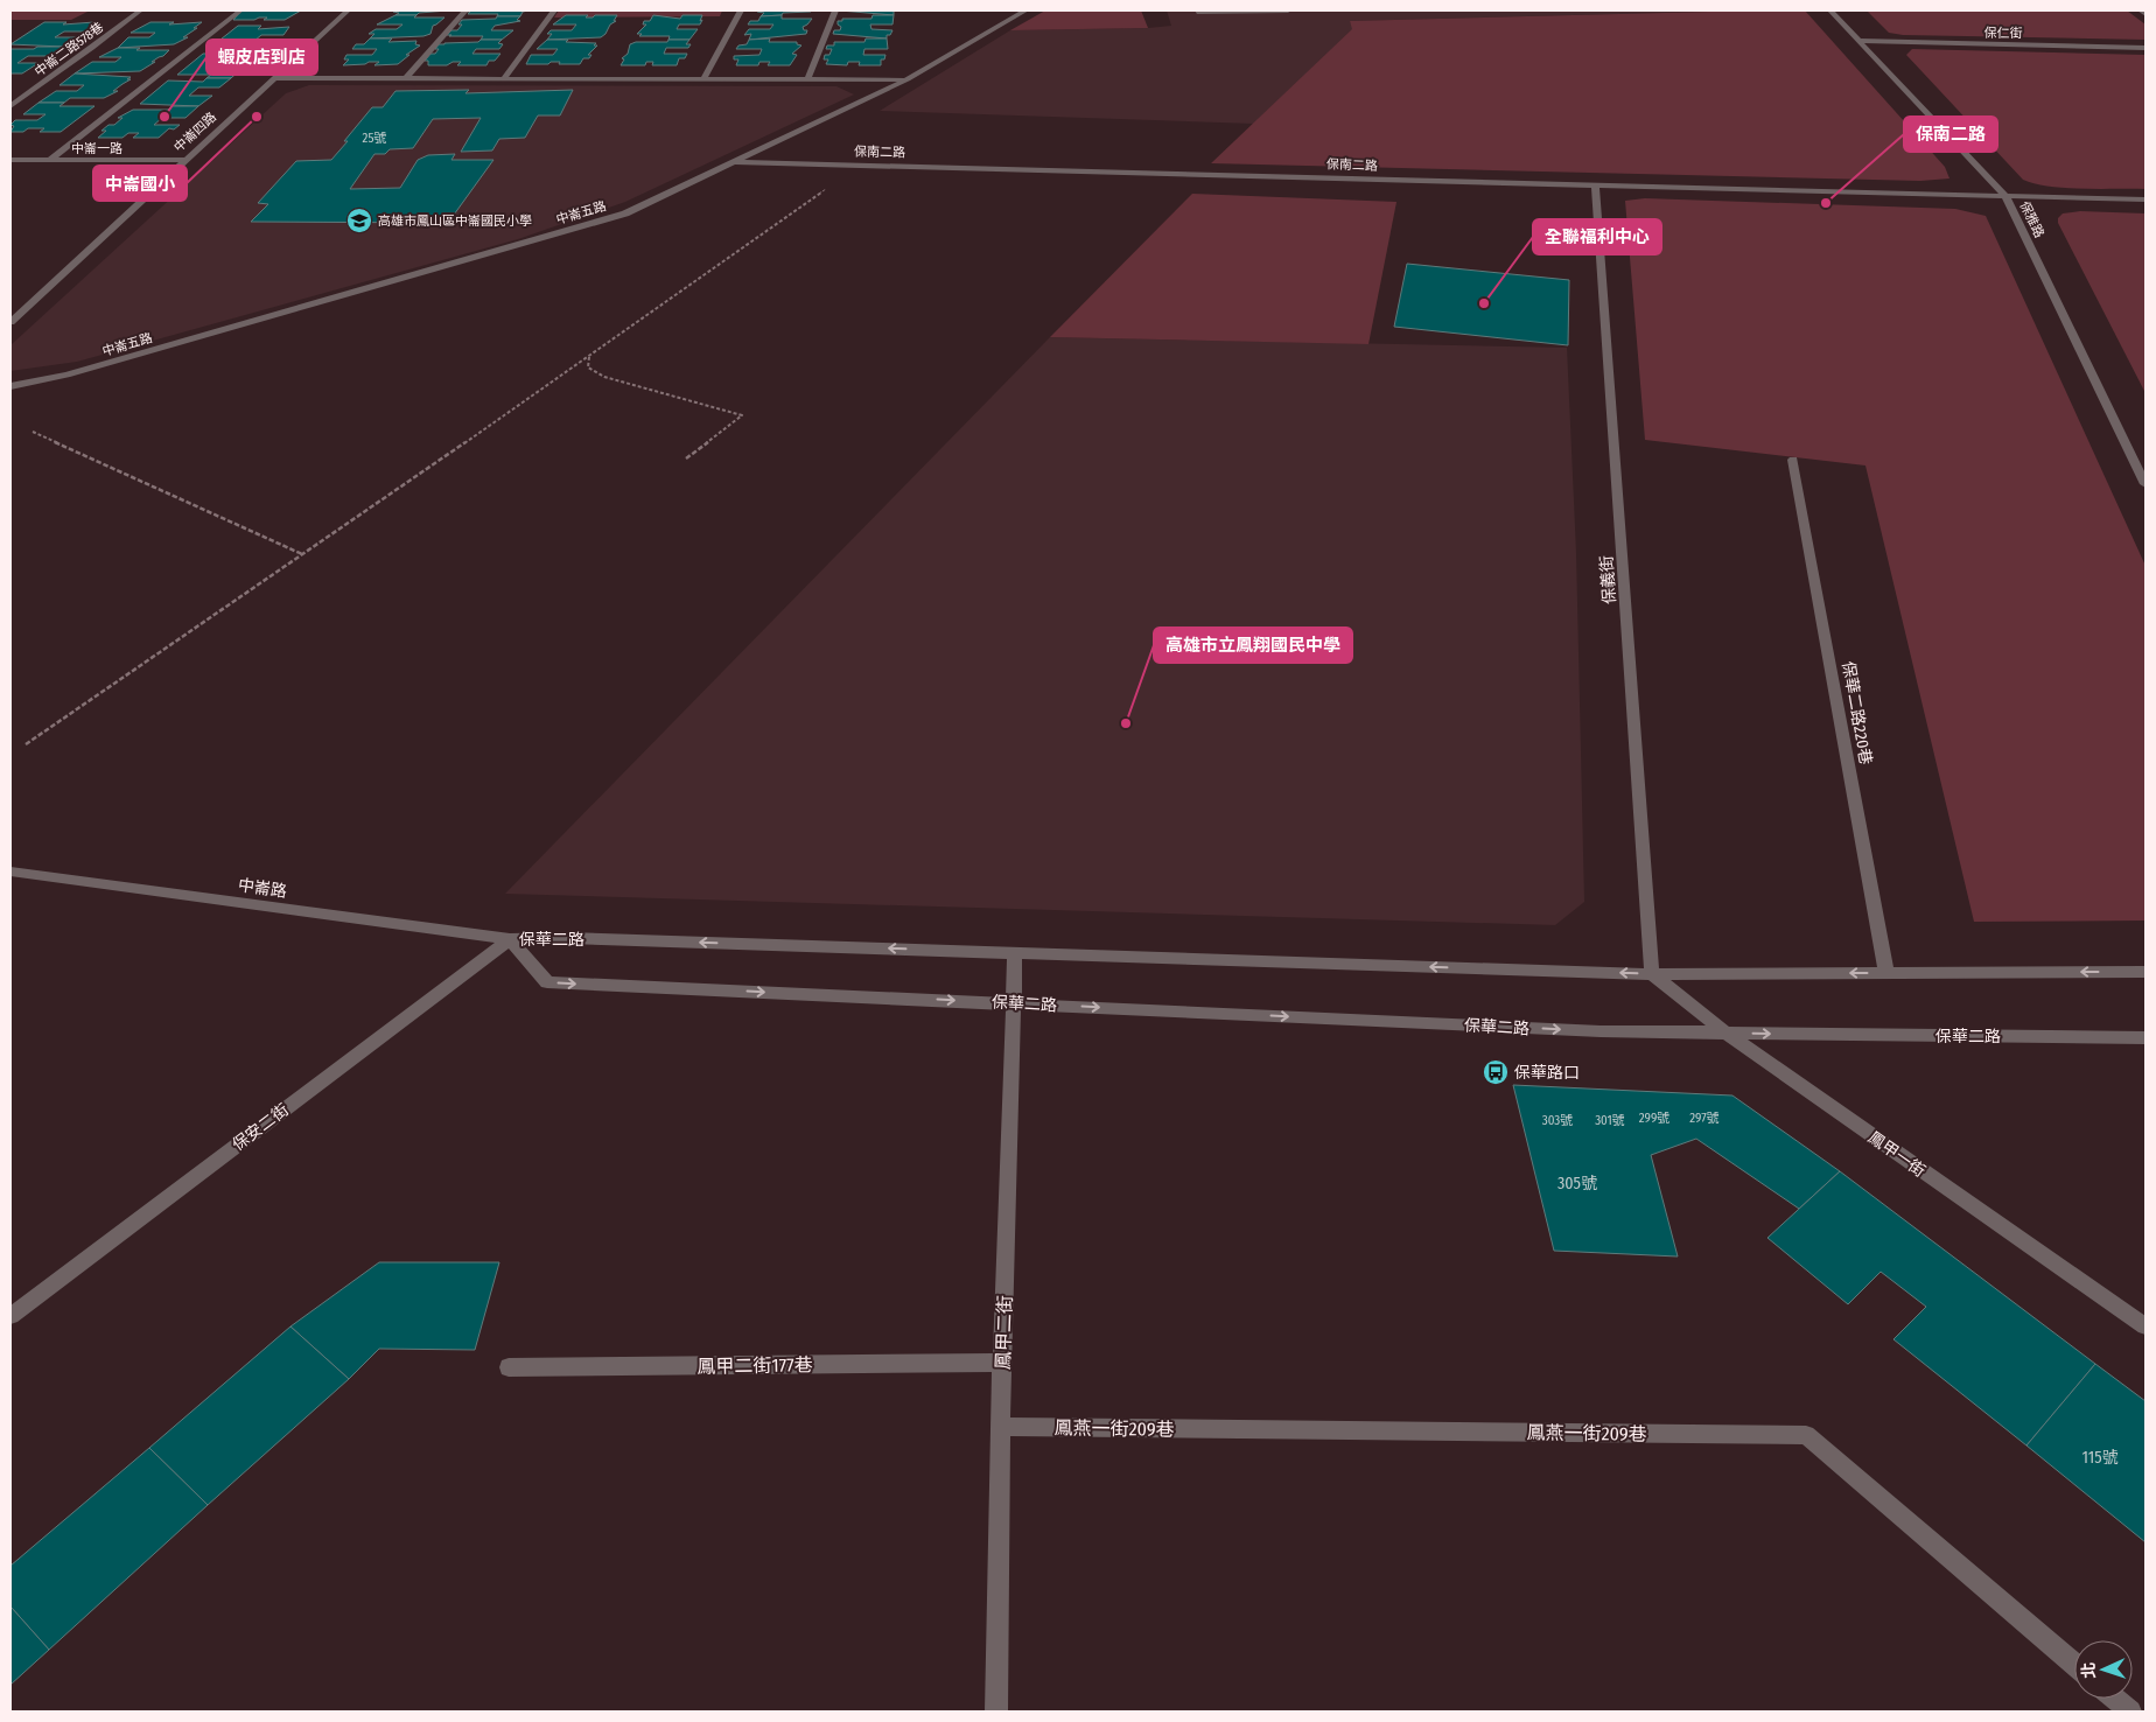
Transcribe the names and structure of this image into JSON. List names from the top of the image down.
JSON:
{
  "streets": {
    "street": [
      "保仁街",
      "中崙二路578巷",
      "中崙四路",
      "中崙一路",
      "保南二路",
      "中崙五路",
      "保雅路",
      "保義街",
      "保華二路220巷",
      "中崙路",
      "保華二路",
      "保安二街",
      "鳳甲一街",
      "鳳甲二街",
      "鳳甲二街177巷",
      "鳳燕一街209巷"
    ]
  },
  "crossings": [
    ["保仁街", "保雅路"],
    ["中崙四路", "中崙一路"],
    ["保南二路", "中崙五路"],
    ["保南二路", "保雅路"],
    ["保南二路", "保義街"],
    ["保義街", "保華二路"],
    ["保義街", "鳳甲一街"],
    ["保華二路220巷", "保華二路"],
    ["中崙路", "保華二路"],
    ["中崙路", "保安二街"],
    ["保華二路", "保安二街"],
    ["保華二路", "鳳甲一街"],
    ["保華二路", "鳳甲二街"],
    ["鳳甲二街", "鳳甲二街177巷"],
    ["鳳甲二街", "鳳燕一街209巷"]
  ],
  "places": {
    "other": [
      "蝦皮店到店",
      "中崙國小",
      "保南二路",
      "全聯福利中心",
      "高雄市立鳳翔國民中學"
    ],
    "school or university": ["高雄市鳳山區中崙國民小學"],
    "bus stop": ["保華路口"]
  },
  "house_numbers": [
    "25號",
    "299號",
    "297號",
    "303號",
    "301號",
    "305號",
    "115號"
  ],
  "north": "left"
}
